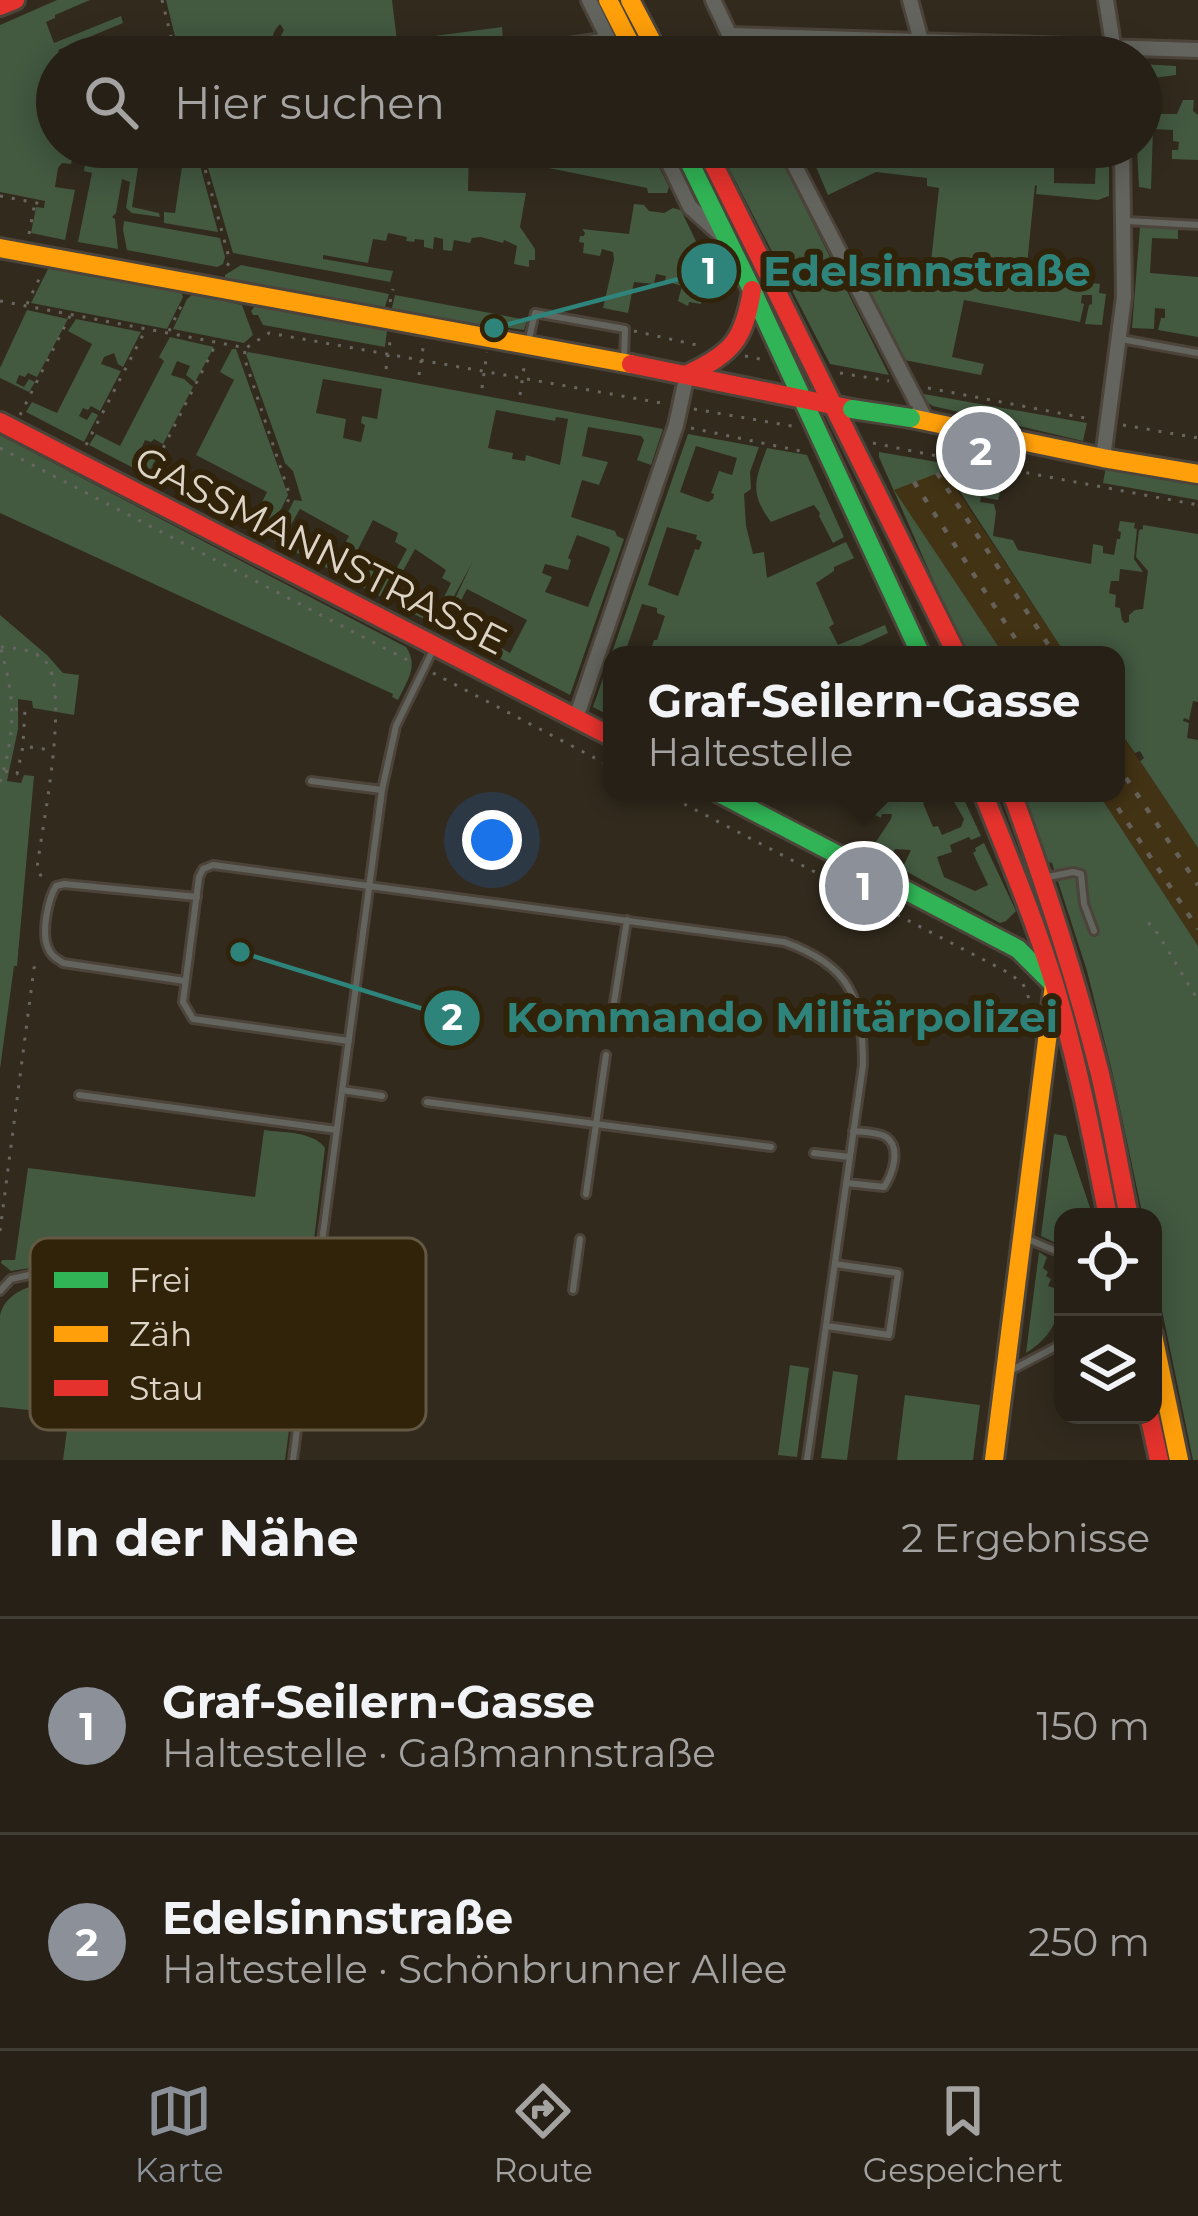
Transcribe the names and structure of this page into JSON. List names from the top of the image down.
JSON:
{
  "streets": {
    "street": ["GASSMANNSTRASSE"]
  },
  "places": ["Edelsinnstraße", "Kommando Militärpolizei"],
  "legend": ["Frei", "Zäh", "Stau"],
  "page": {
    "search": "Hier suchen",
    "pins": ["2", "1"],
    "popup": ["Graf-Seilern-Gasse", "Haltestelle"],
    "heading": ["In der Nähe", "2 Ergebnisse"],
    "list": [
      {
        "mark": "1",
        "name": "Graf-Seilern-Gasse",
        "note": "Haltestelle · Gaßmannstraße",
        "value": "150 m"
      },
      {
        "mark": "2",
        "name": "Edelsinnstraße",
        "note": "Haltestelle · Schönbrunner Allee",
        "value": "250 m"
      }
    ],
    "nav": ["Karte", "Route", "Gespeichert"]
  }
}
